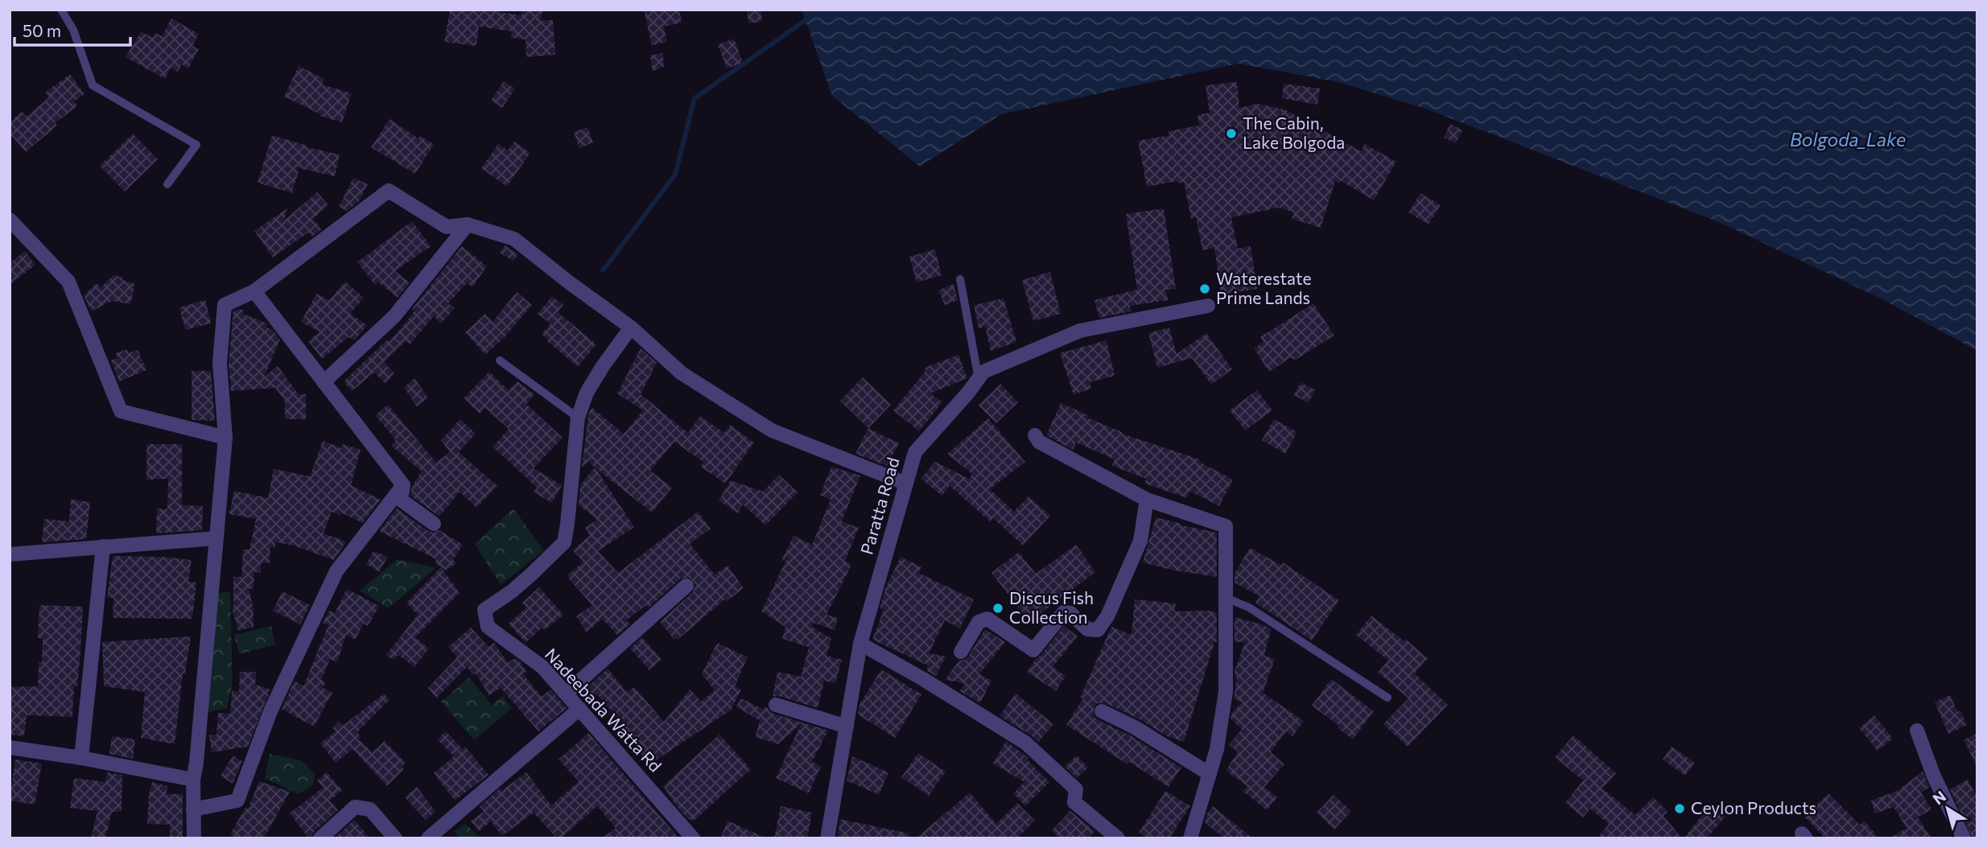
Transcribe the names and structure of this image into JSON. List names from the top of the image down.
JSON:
{
  "streets": {
    "street": ["Paratta Road", "Nadeebada Watta Rd"]
  },
  "water": ["Bolgoda_Lake"],
  "places": [
    "The Cabin, Lake Bolgoda",
    "Waterestate Prime Lands",
    "Discus Fish Collection",
    "Ceylon Products"
  ],
  "scale_bar": "50 m",
  "north": "top left"
}
